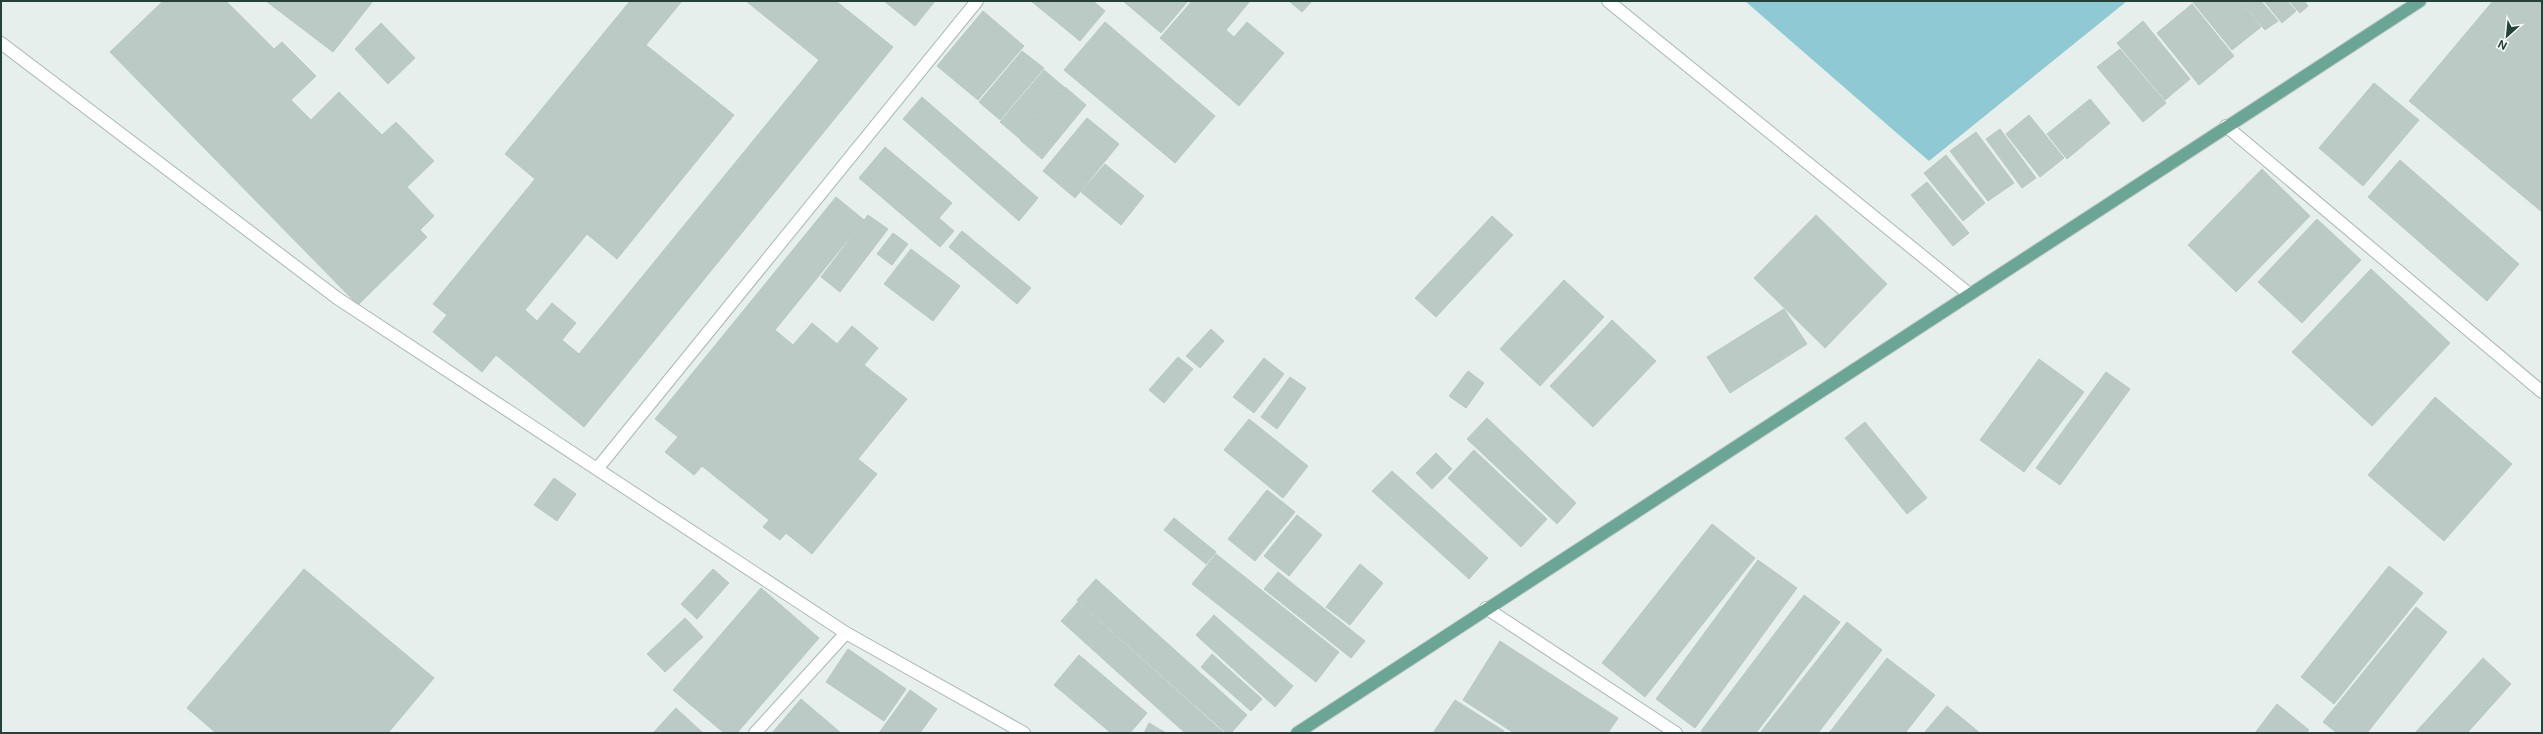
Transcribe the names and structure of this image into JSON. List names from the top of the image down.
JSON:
{
  "north": "bottom left"
}
